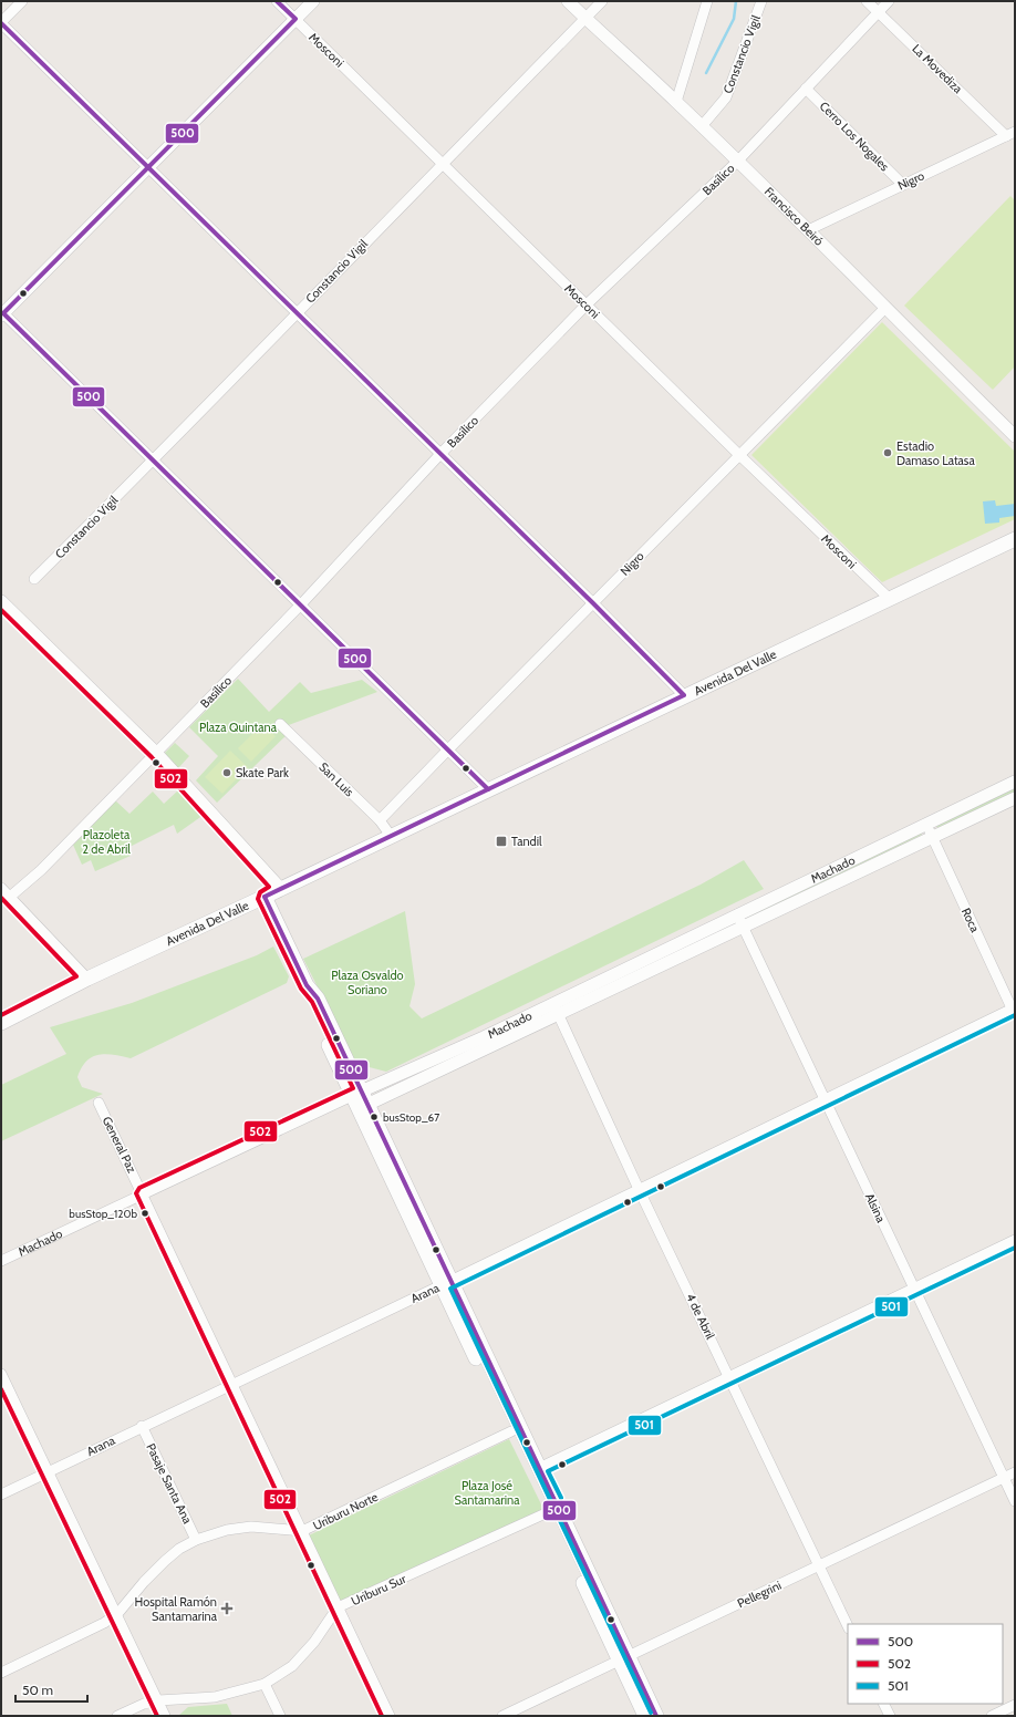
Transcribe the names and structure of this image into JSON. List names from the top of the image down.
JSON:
{
  "streets": {
    "main road": ["Avenida Del Valle"],
    "street": [
      "Mosconi",
      "Constancio Vigil",
      "La Movediza",
      "Cerro Los Nogales",
      "Basílico",
      "Nigro",
      "Francisco Beiró",
      "San Luis",
      "Machado",
      "Roca",
      "General Paz",
      "Alsina",
      "Arana",
      "4 de Abril",
      "Pasaje Santa Ana",
      "Uriburu Norte",
      "Uriburu Sur",
      "Pellegrini"
    ]
  },
  "crossings": [
    ["Mosconi", "Constancio Vigil"],
    ["Mosconi", "Basílico"],
    ["Mosconi", "Nigro"],
    ["Mosconi", "Avenida Del Valle"],
    ["Constancio Vigil", "Francisco Beiró"],
    ["La Movediza", "Basílico"],
    ["La Movediza", "Nigro"],
    ["Cerro Los Nogales", "Basílico"],
    ["Cerro Los Nogales", "Nigro"],
    ["Basílico", "Francisco Beiró"],
    ["Nigro", "Francisco Beiró"],
    ["Nigro", "San Luis"],
    ["Avenida Del Valle", "San Luis"],
    ["Machado", "Roca"],
    ["Machado", "General Paz"],
    ["Machado", "Alsina"],
    ["Machado", "4 de Abril"],
    ["Roca", "Arana"],
    ["General Paz", "Arana"],
    ["General Paz", "Uriburu Norte"],
    ["General Paz", "Uriburu Sur"],
    ["Alsina", "Arana"],
    ["Alsina", "Pellegrini"],
    ["Arana", "4 de Abril"],
    ["Arana", "Pasaje Santa Ana"],
    ["4 de Abril", "Pellegrini"],
    ["Pasaje Santa Ana", "Uriburu Norte"]
  ],
  "parks": [
    "Plaza Quintana",
    "Plazoleta 2 de Abril",
    "Plaza Osvaldo Soriano",
    "Plaza José Santamarina"
  ],
  "places": {
    "other": [
      "Estadio Damaso Latasa",
      "Skate Park",
      "busStop_67",
      "busStop_120b"
    ],
    "transit": ["Tandil"],
    "health": ["Hospital Ramón Santamarina"]
  },
  "lines": ["transit line 500", "transit line 502", "transit line 501"],
  "legend": ["500", "502", "501"],
  "scale_bar": "50 m"
}
